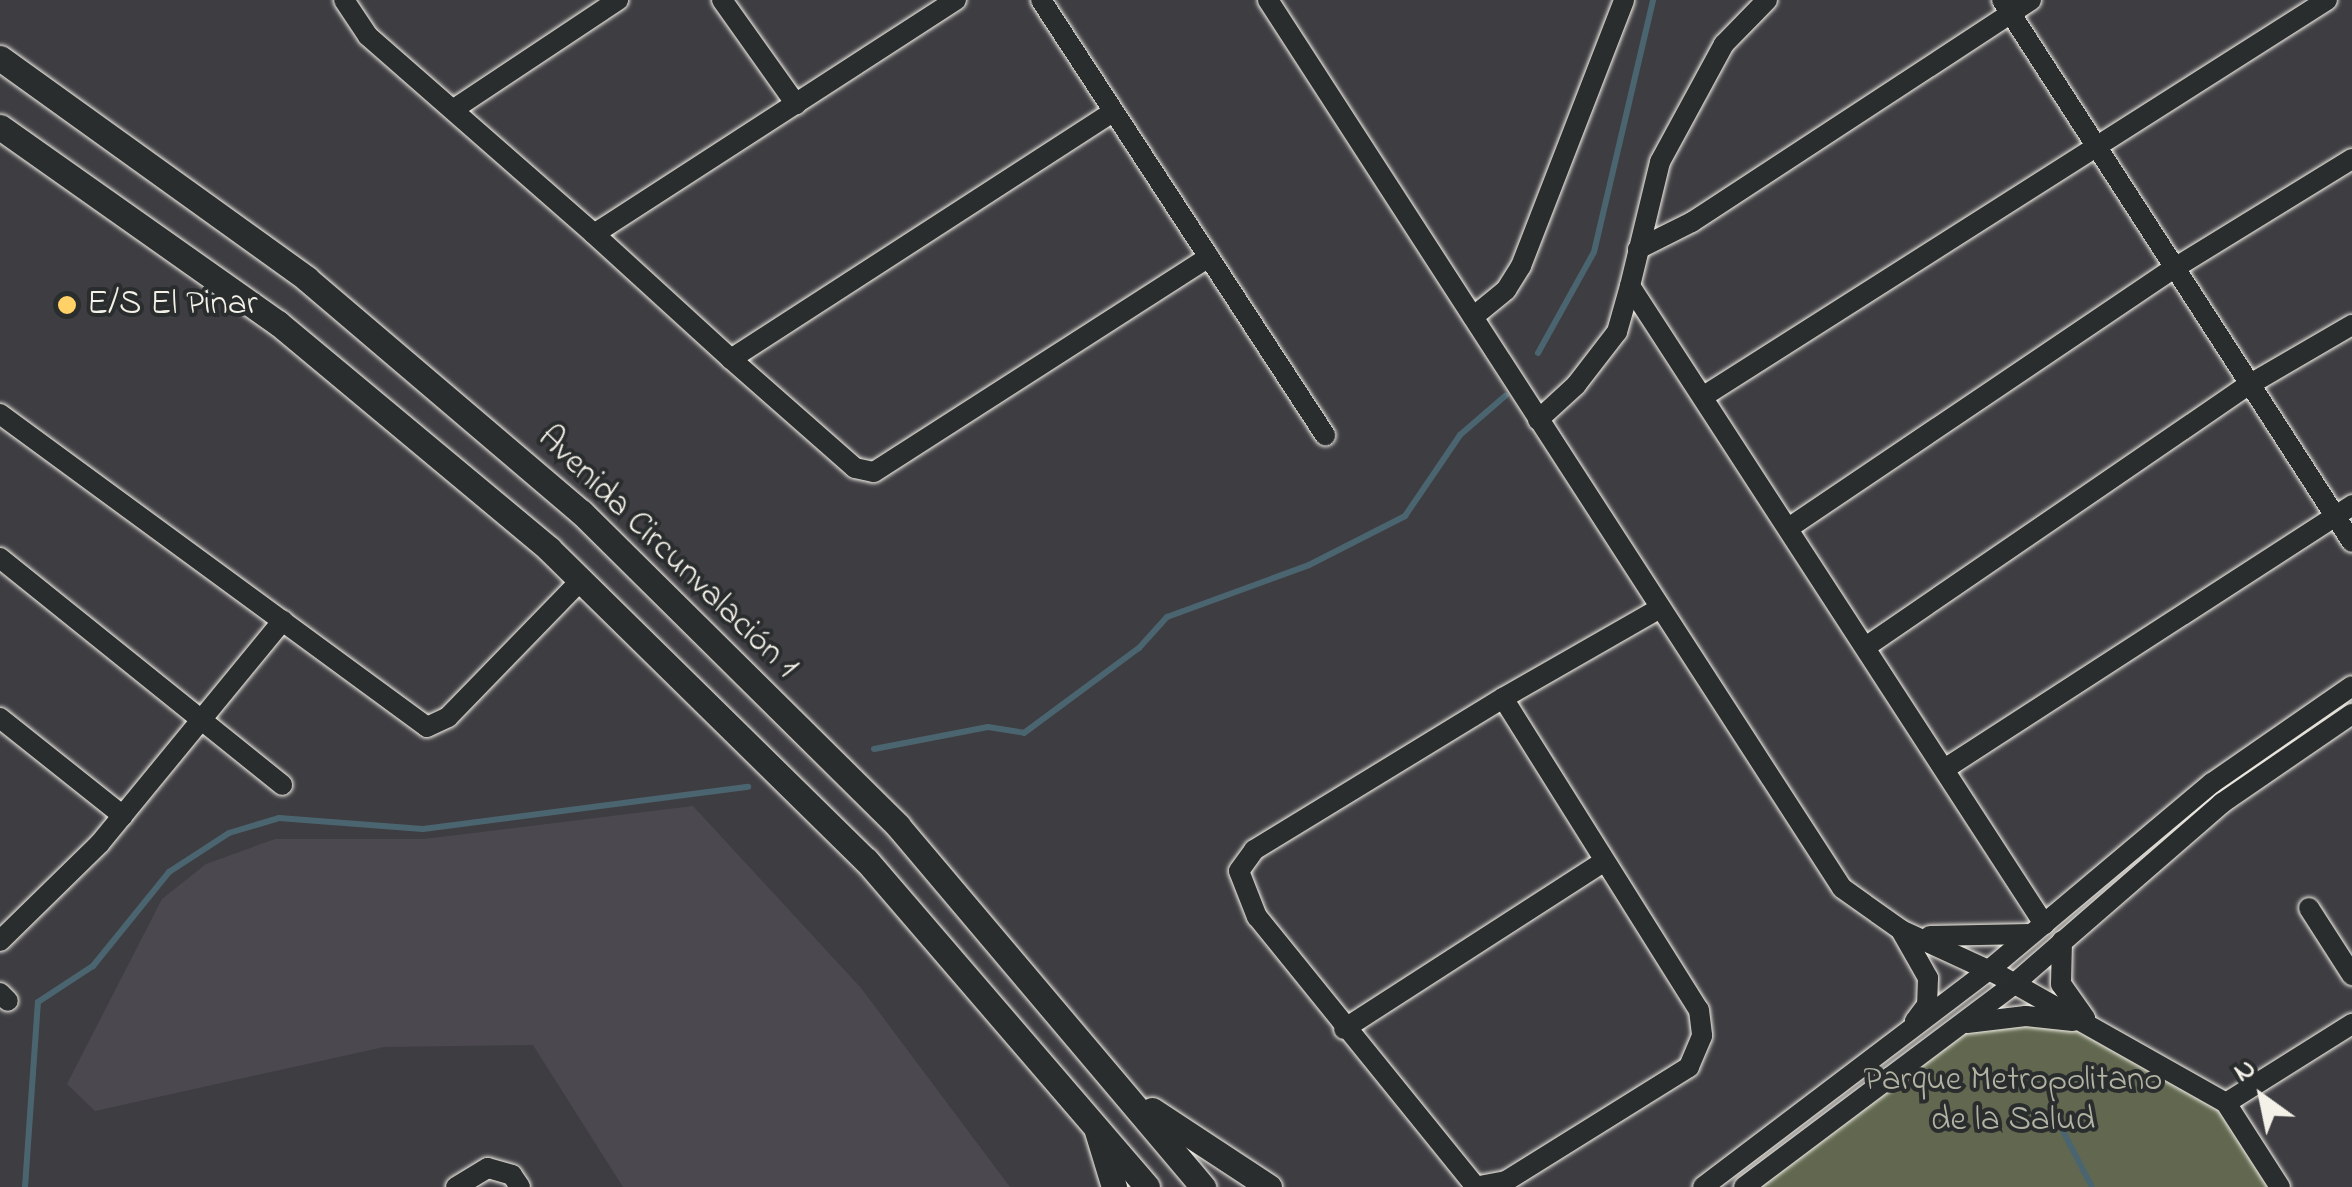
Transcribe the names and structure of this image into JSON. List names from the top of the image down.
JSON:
{
  "streets": {
    "main road": ["Avenida Circunvalación 1"]
  },
  "parks": ["Parque Metropolitano de la Salud"],
  "places": ["E/S El Pinar"],
  "north": "top left"
}
